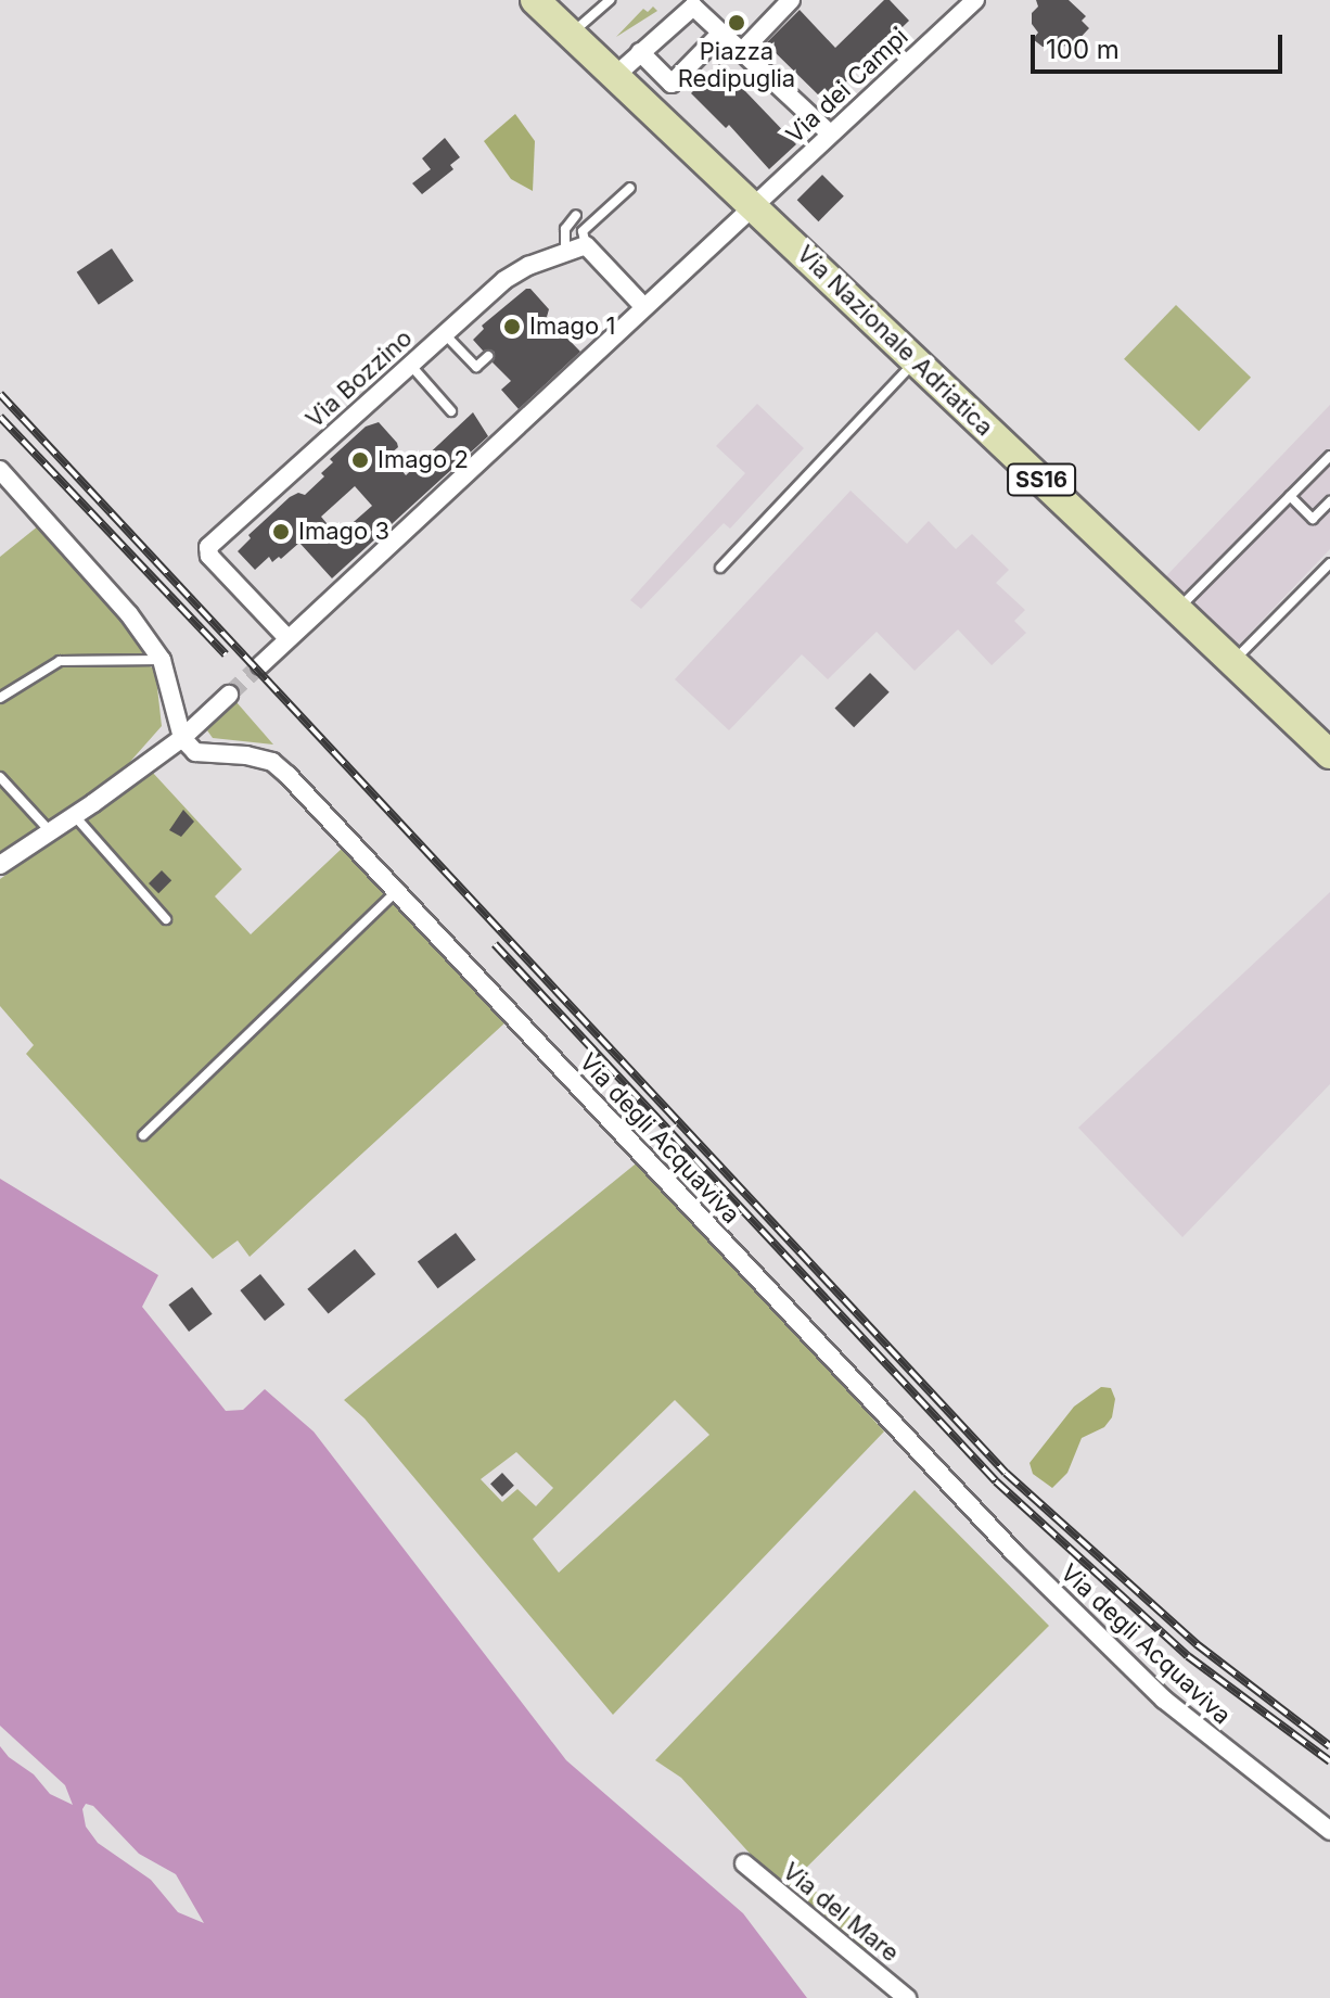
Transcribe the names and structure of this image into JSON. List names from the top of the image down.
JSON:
{
  "streets": {
    "main road": ["Via Nazionale Adriatica", "SS16"],
    "street": [
      "Via dei Campi",
      "Via Bozzino",
      "Via degli Acquaviva",
      "Via del Mare"
    ]
  },
  "crossings": [
    ["Via dei Campi", "Via Nazionale Adriatica"]
  ],
  "places": [
    "Piazza Redipuglia",
    "Imago 1",
    "Imago 2",
    "Imago 3"
  ],
  "scale_bar": "100 m"
}
